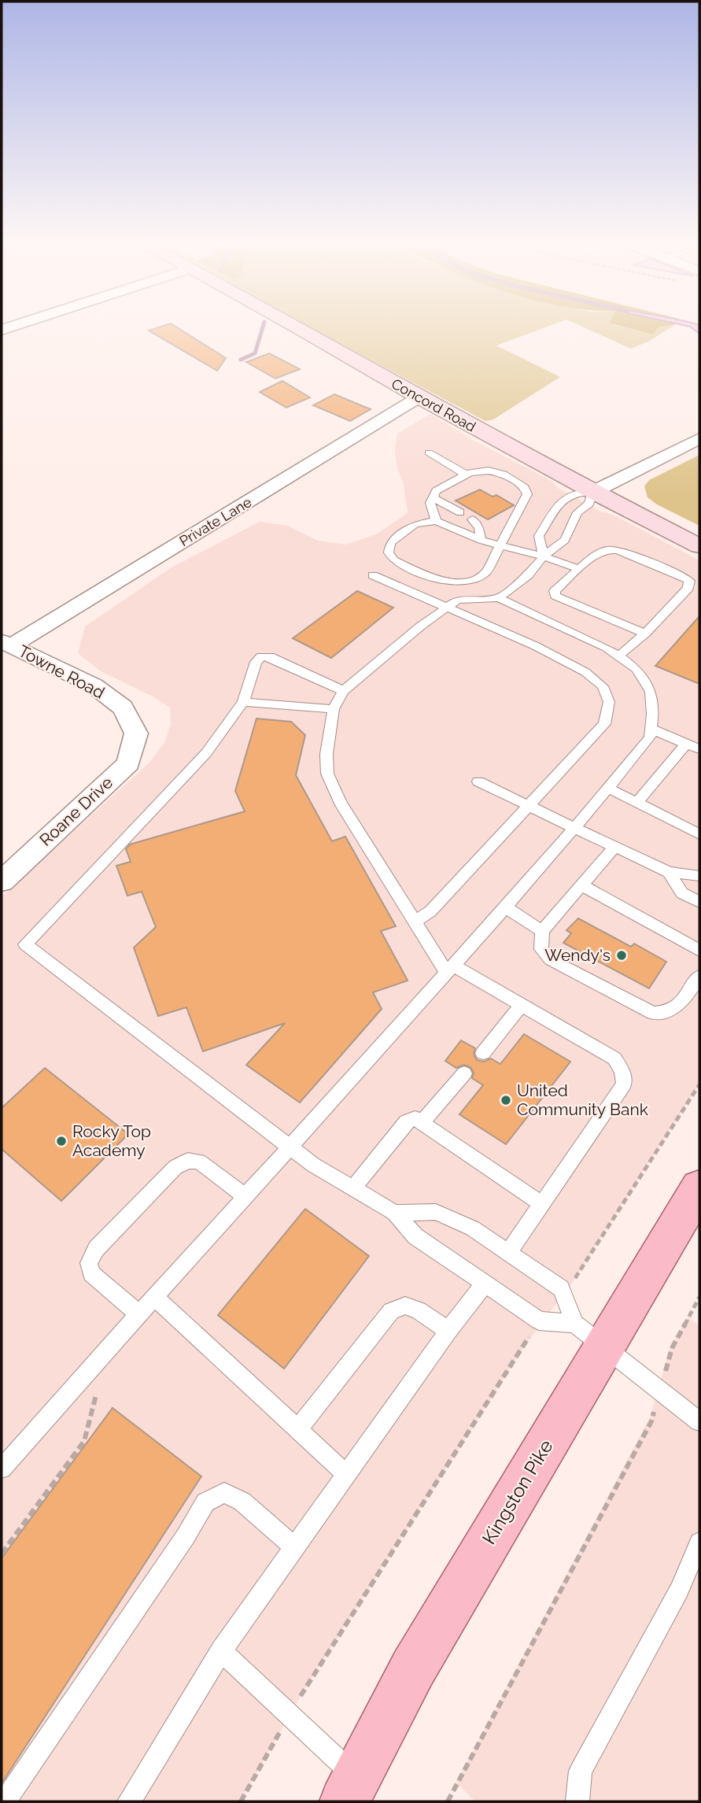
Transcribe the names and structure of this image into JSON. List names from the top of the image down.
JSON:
{
  "streets": {
    "main road": ["Kingston Pike"],
    "street": [
      "Concord Road",
      "Private Lane",
      "Towne Road",
      "Roane Drive"
    ]
  },
  "crossings": [
    ["Concord Road", "Private Lane"],
    ["Private Lane", "Towne Road"],
    ["Towne Road", "Roane Drive"]
  ],
  "places": ["Wendy's", "United Community Bank", "Rocky Top Academy"]
}
